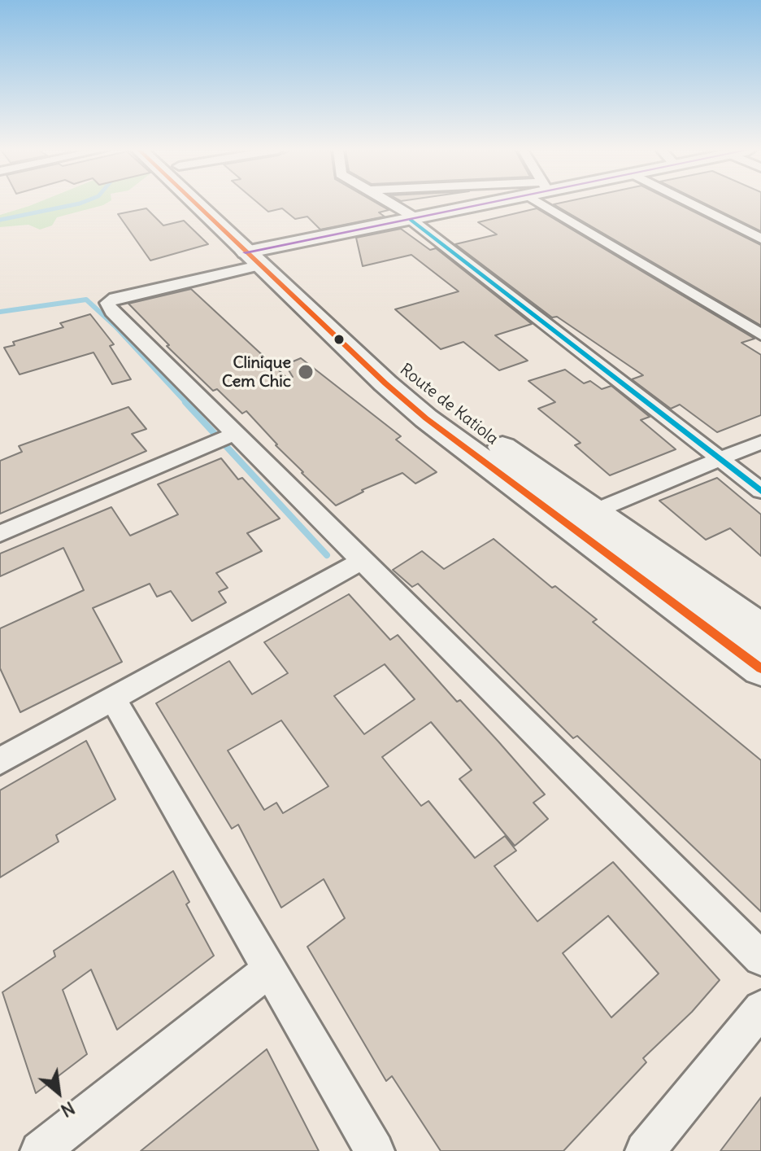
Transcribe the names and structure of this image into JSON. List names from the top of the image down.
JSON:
{
  "streets": {
    "highway": ["Route de Katiola"]
  },
  "places": ["Clinique Cem Chic"],
  "north": "bottom right"
}
